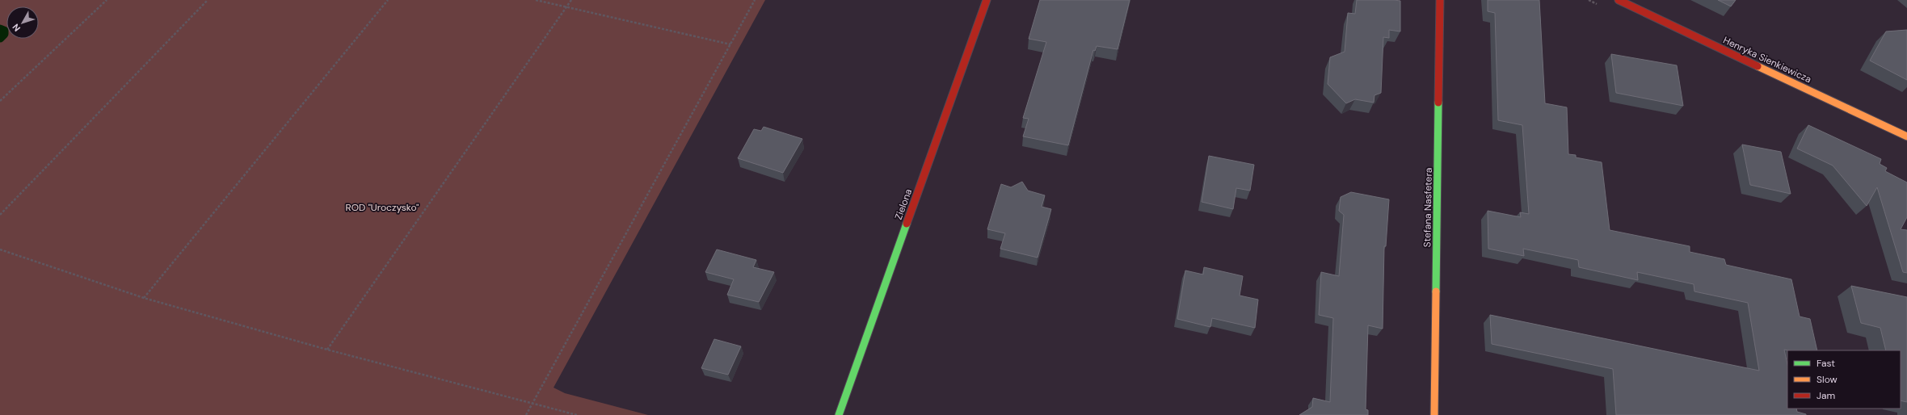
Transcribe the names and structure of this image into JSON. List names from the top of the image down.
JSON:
{
  "streets": {
    "street": ["Henryka Sienkiewicza", "Zielona", "Stefana Nasfetera"]
  },
  "parks": ["ROD \"Uroczysko\""],
  "legend": ["Fast", "Slow", "Jam"],
  "north": "bottom left"
}
